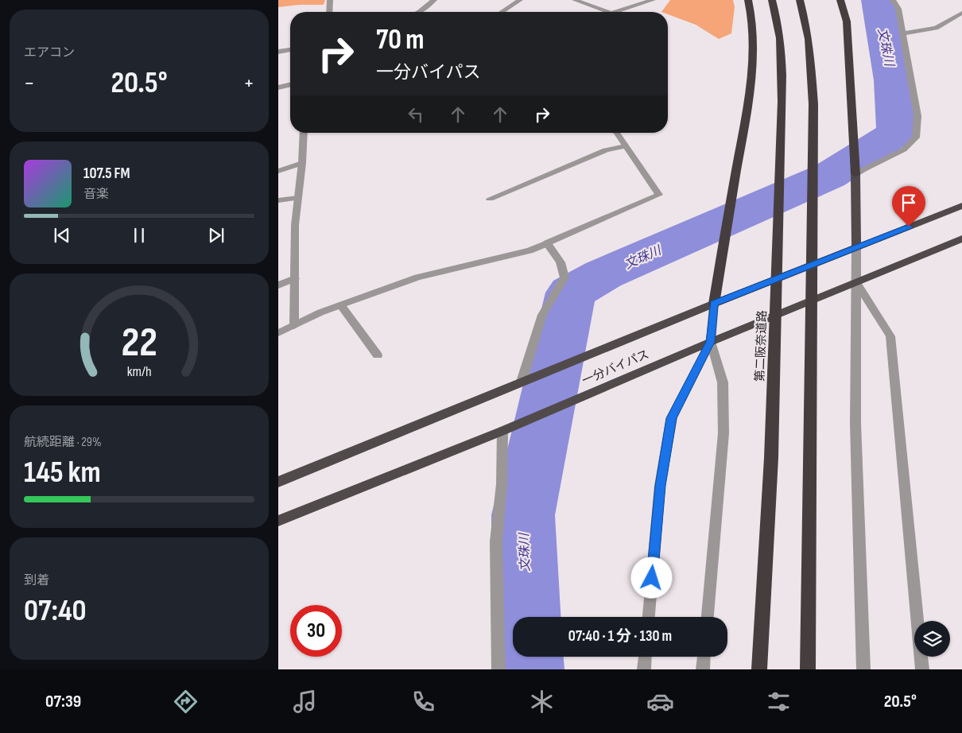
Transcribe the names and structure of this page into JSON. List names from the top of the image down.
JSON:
{
  "streets": {
    "highway": ["第二阪奈道路", "一分バイパス"]
  },
  "water": ["文珠川"],
  "page": {
    "tile": [
      "エアコン",
      ["航続距離 · 29%", "145 km"],
      ["到着", "07:40"]
    ],
    "turn": ["70 m", "一分バイパス"],
    "heat": ["−", "20.5°", "+"],
    "song": ["107.5 FM", "音楽"],
    "limit": "30",
    "trip": "07:40 · 1 分 · 130 m",
    "tabs": ["07:39", "20.5°"],
    "gauge": ["22", "km/h"]
  }
}
